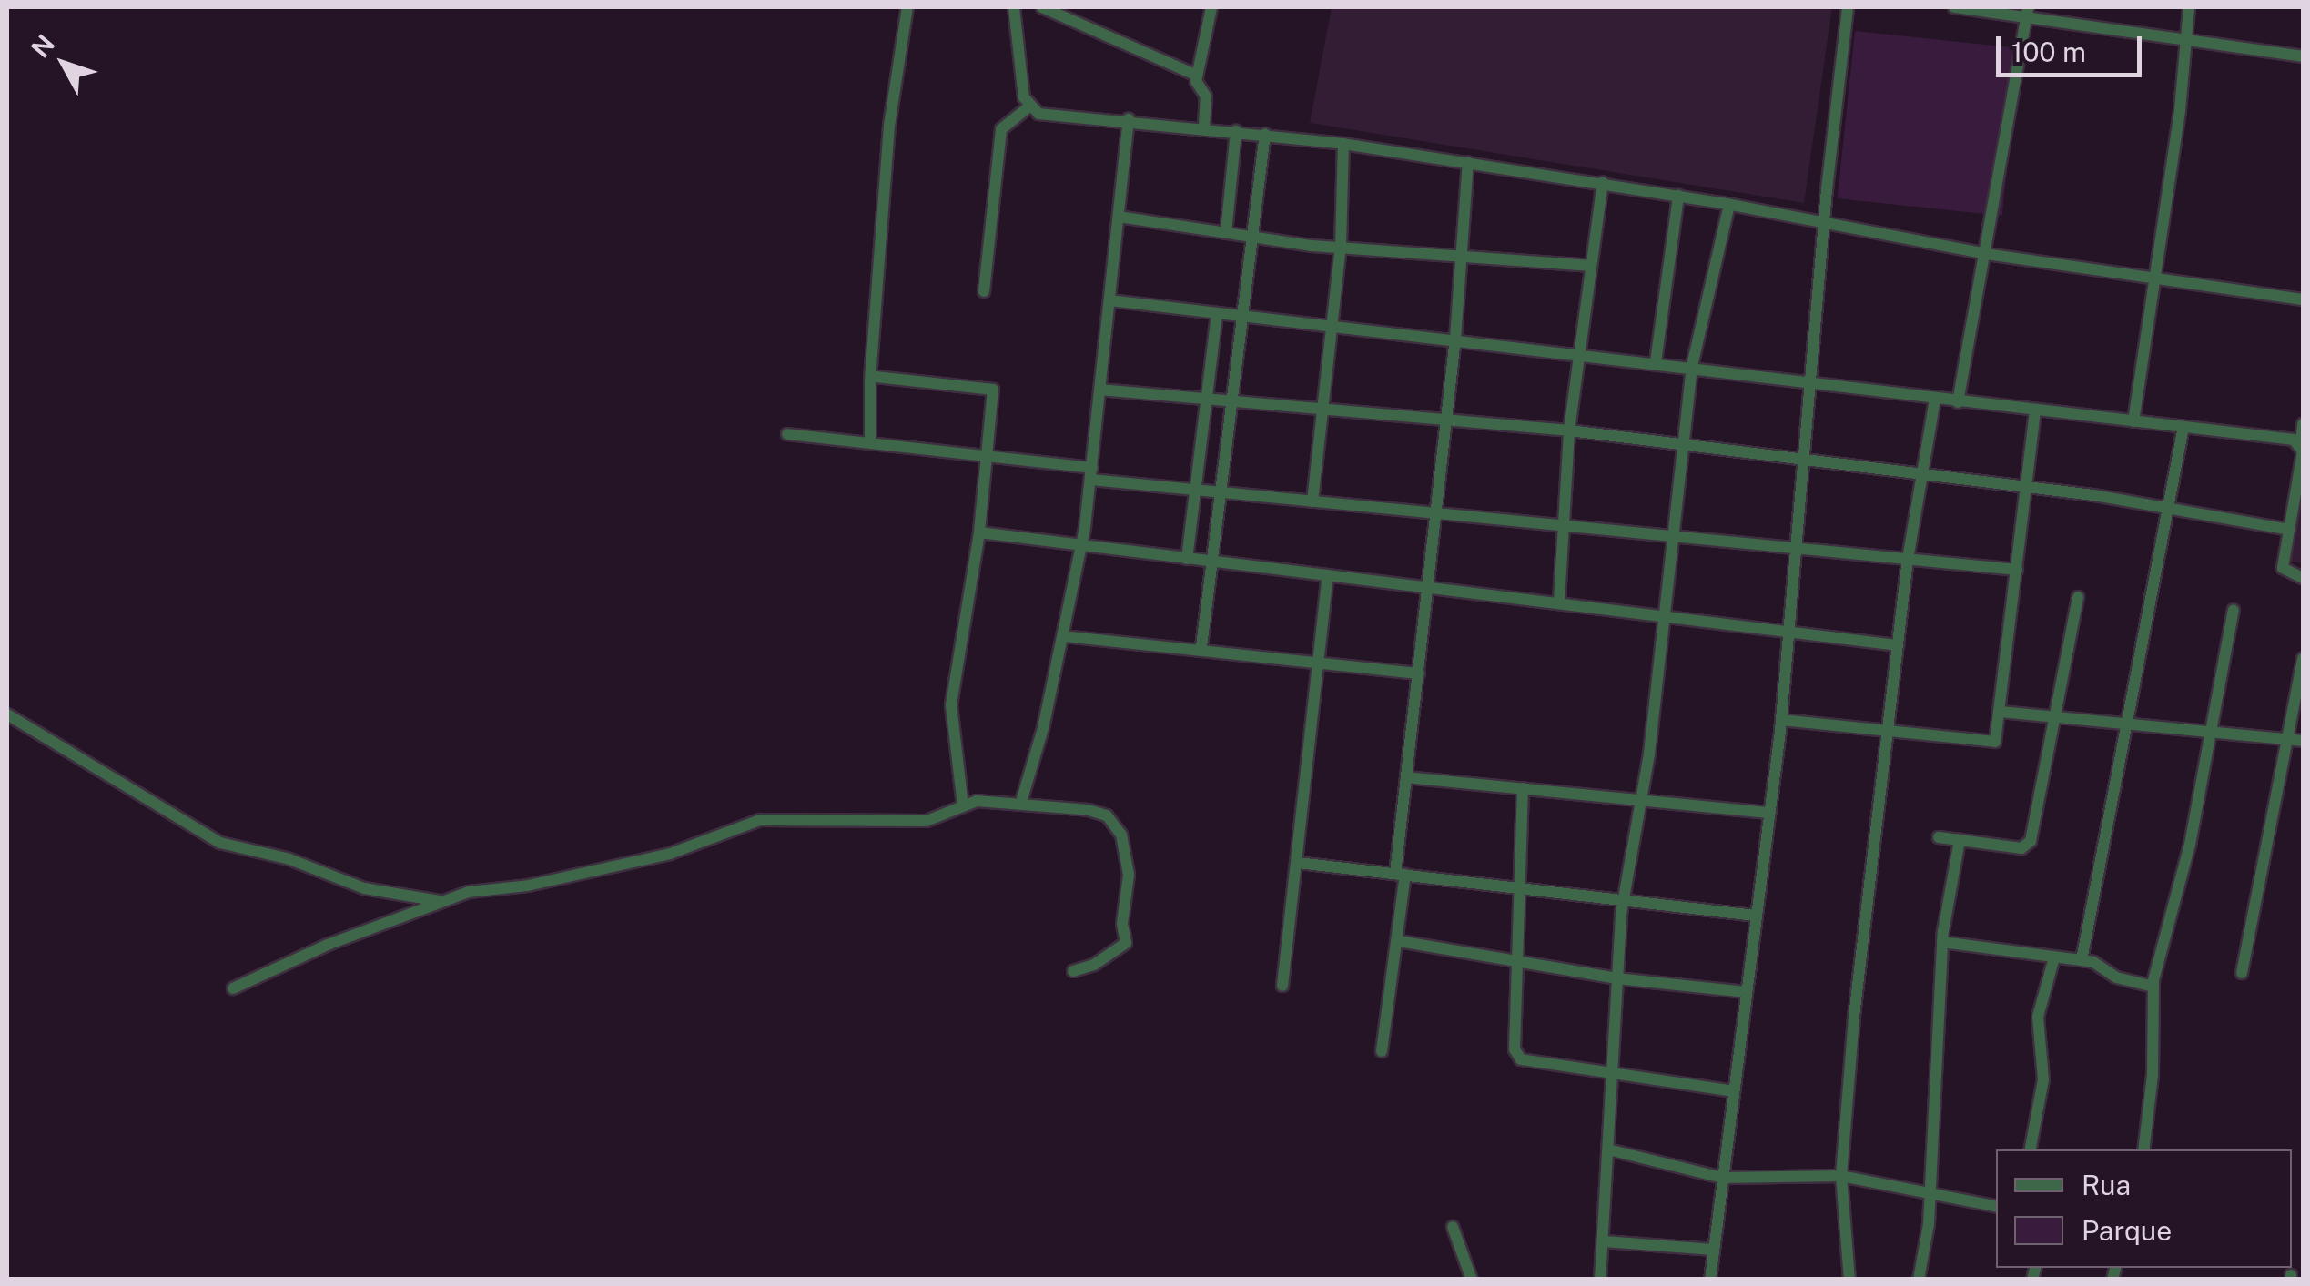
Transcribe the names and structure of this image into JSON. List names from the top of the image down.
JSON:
{
  "legend": ["Rua", "Parque"],
  "scale_bar": "100 m",
  "north": "top left"
}
